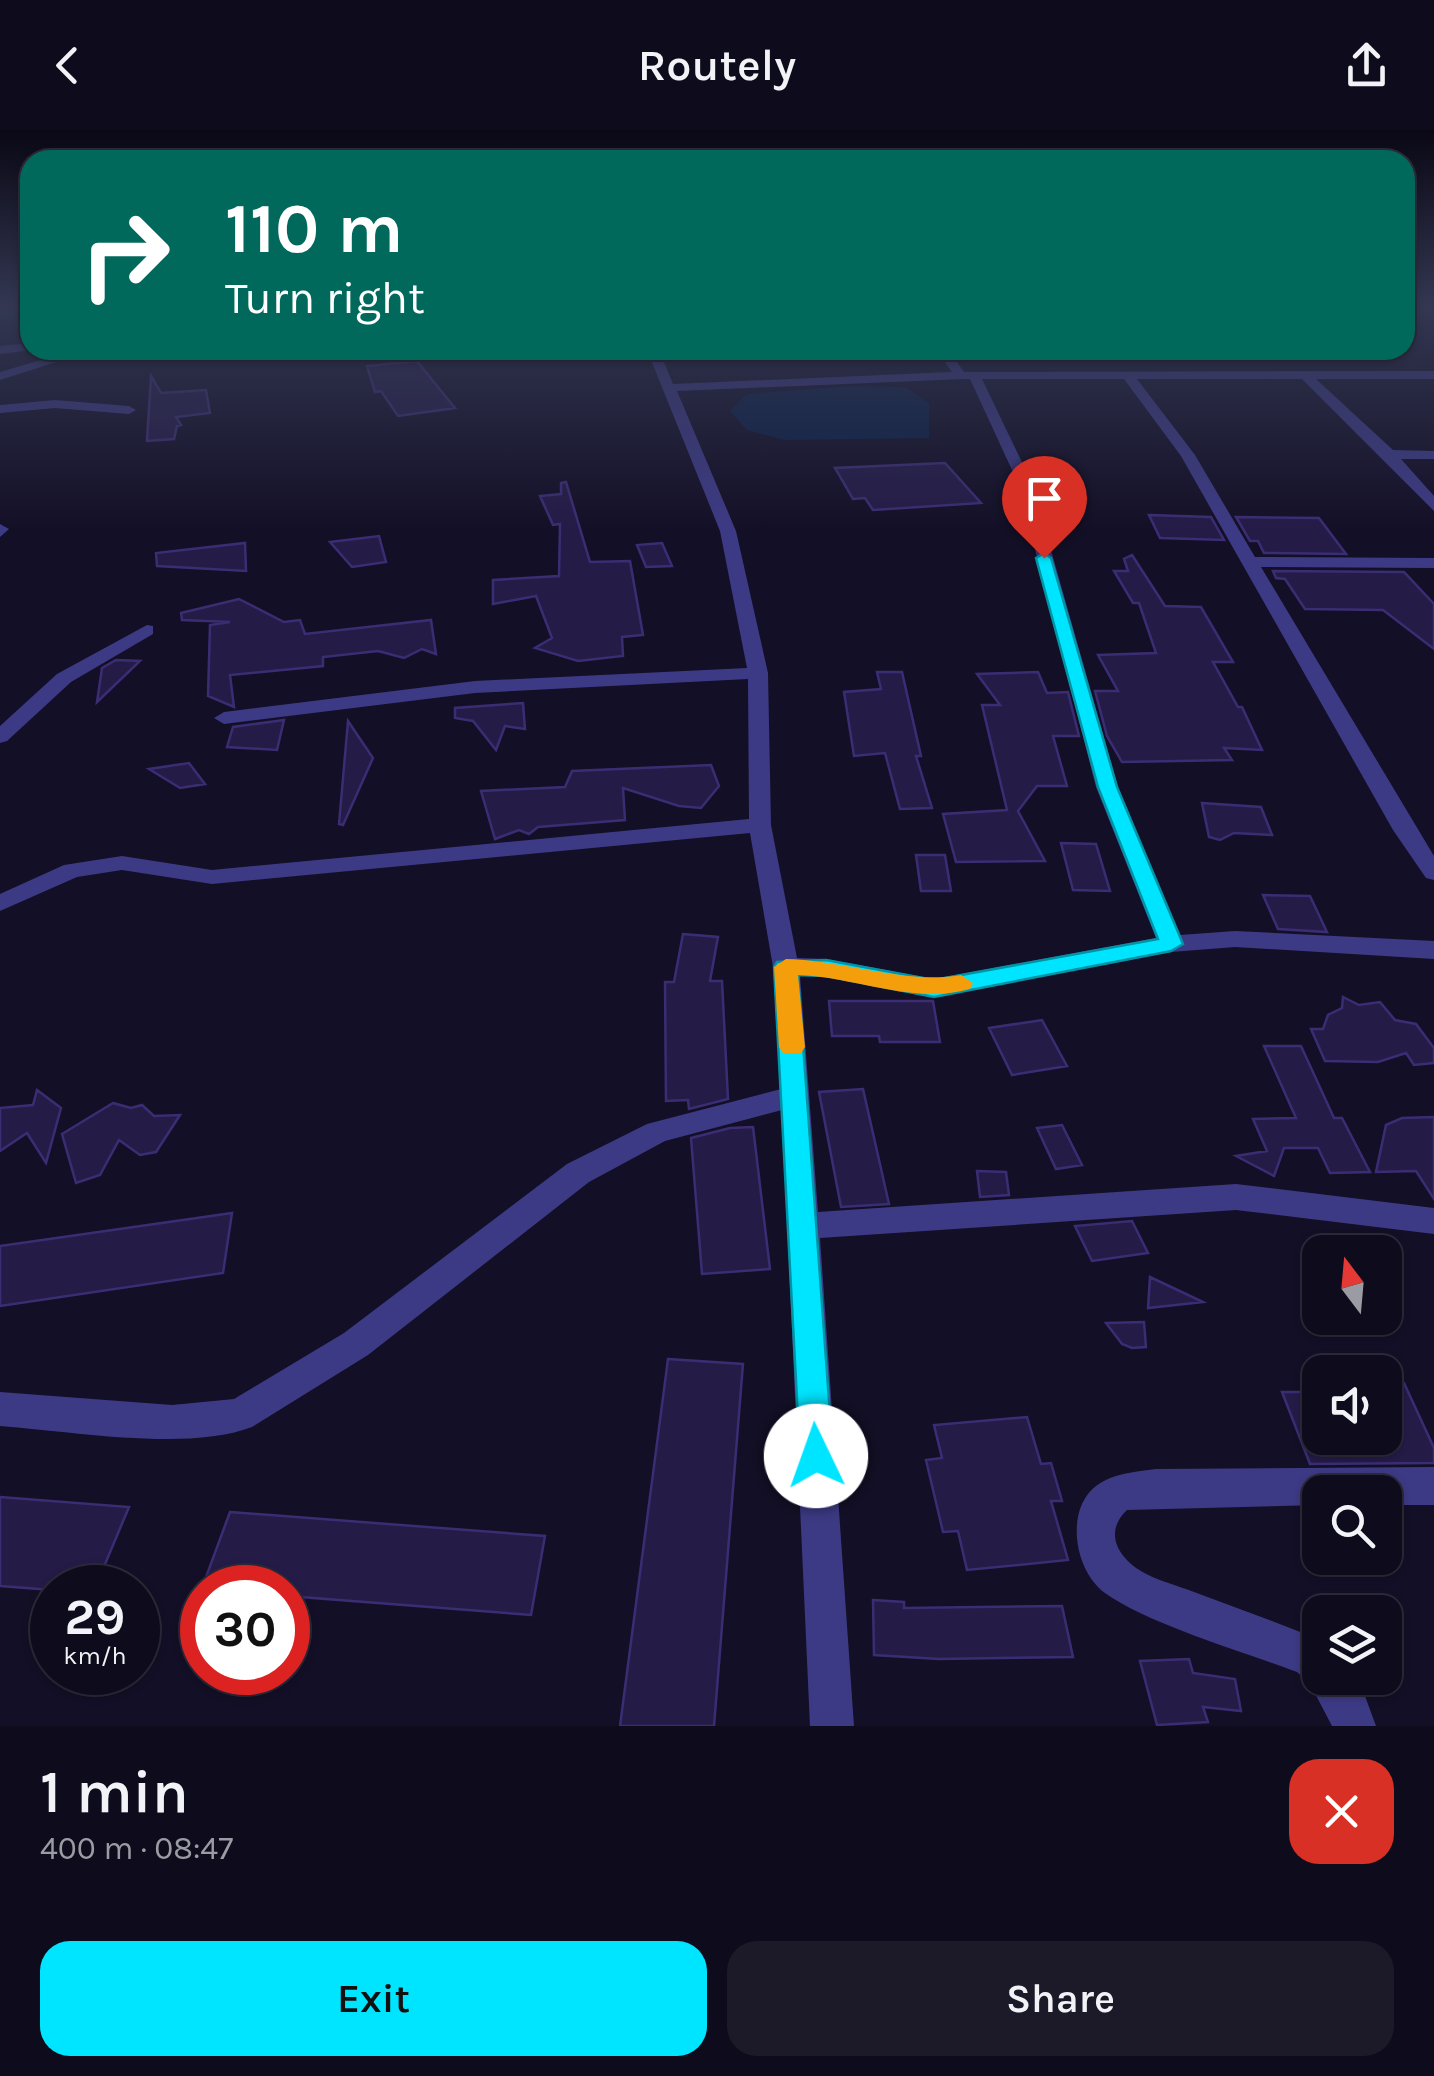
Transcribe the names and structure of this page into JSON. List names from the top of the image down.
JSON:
{
  "north": "top",
  "page": {
    "header": "Routely",
    "turn": ["110 m", "Turn right"],
    "speed": "29 km/h",
    "limit": "30",
    "heading": ["1 min", "400 m · 08:47"],
    "buttons": ["Exit", "Share"]
  }
}
